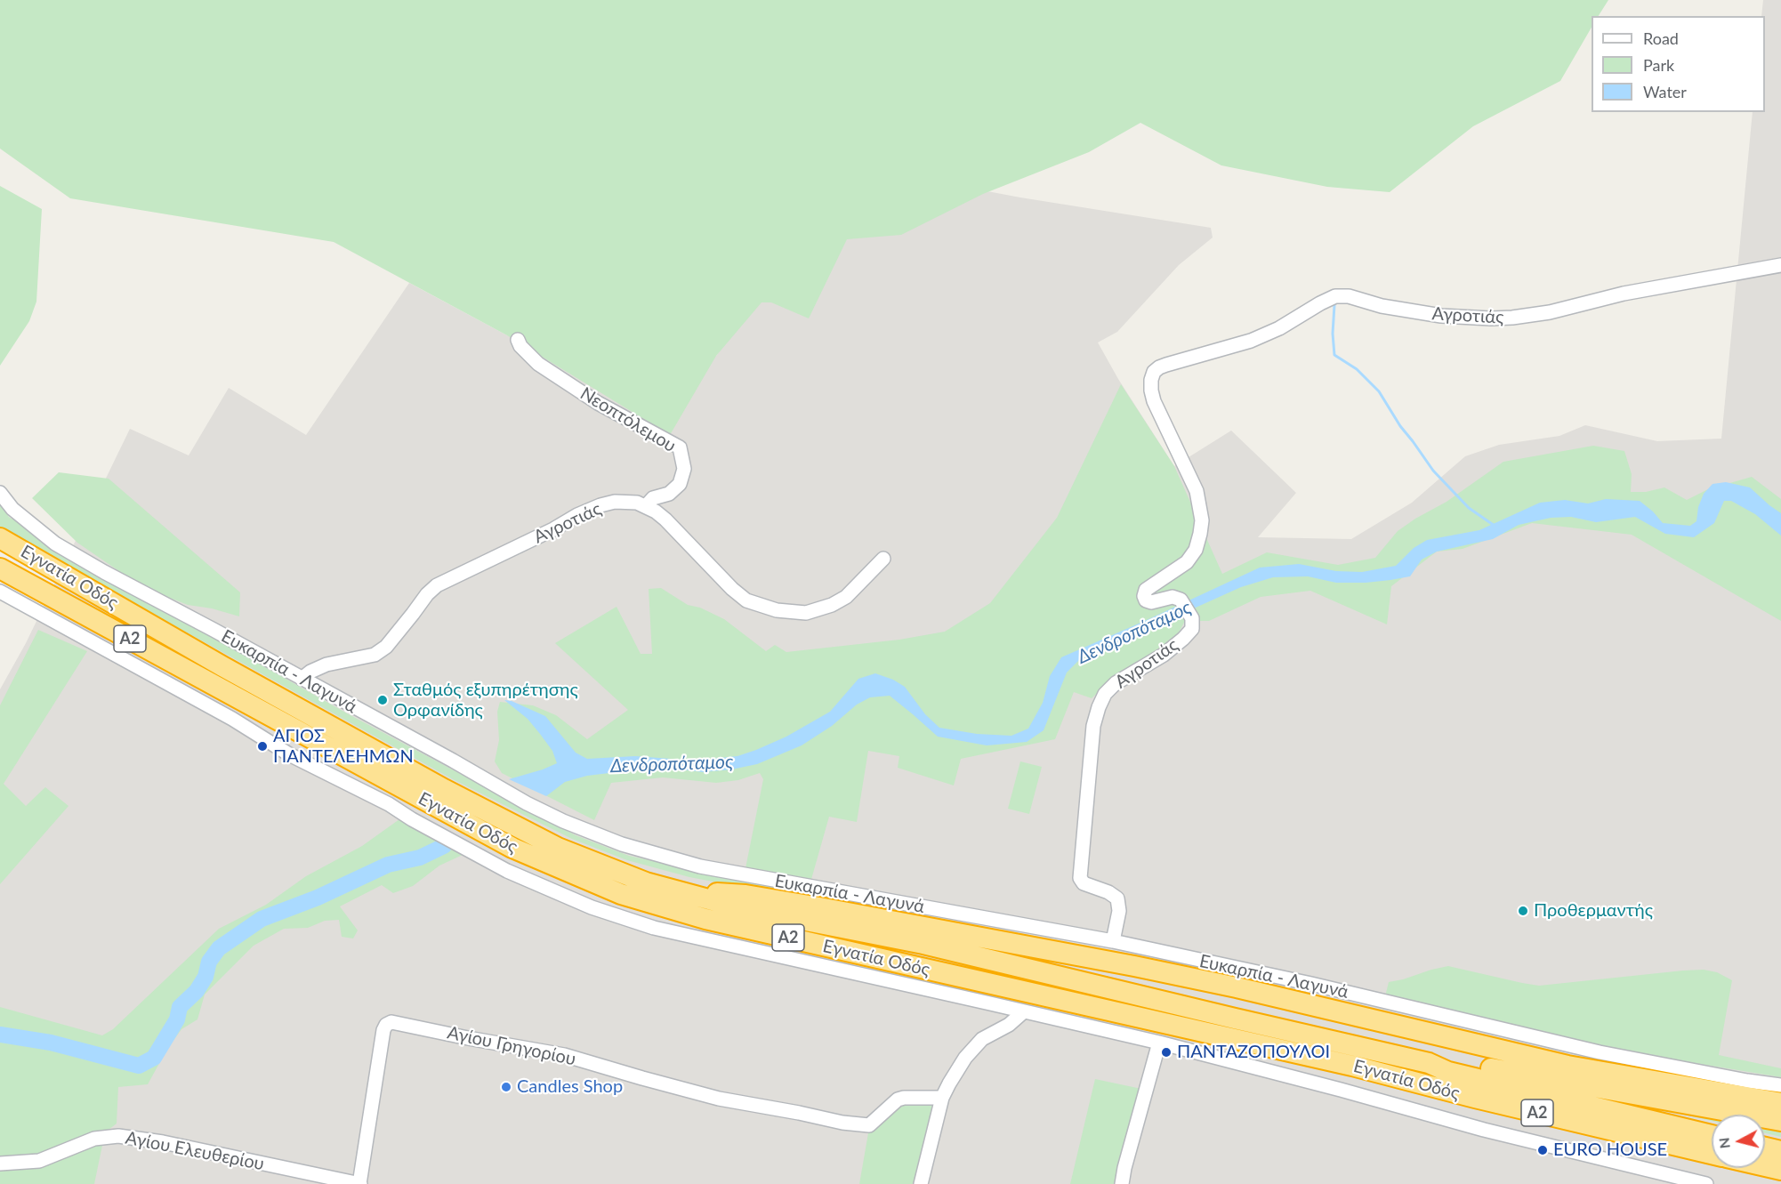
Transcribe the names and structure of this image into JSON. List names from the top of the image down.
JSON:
{
  "streets": {
    "highway": ["Εγνατία Οδός", "Α2"],
    "street": [
      "Αγροτιάς",
      "Νεοπτόλεμου",
      "Ευκαρπία - Λαγυνά",
      "Αγίου Γρηγορίου",
      "Αγίου Ελευθερίου"
    ]
  },
  "crossings": [
    ["Αγροτιάς", "Νεοπτόλεμου"],
    ["Αγροτιάς", "Ευκαρπία - Λαγυνά"],
    ["Εγνατία Οδός", "Α2"],
    ["Αγίου Γρηγορίου", "Αγίου Ελευθερίου"]
  ],
  "water": ["Δενδροπόταμος"],
  "places": [
    "Σταθμός εξυπηρέτησης Ορφανίδης",
    "ΑΓΙΟΣ ΠΑΝΤΕΛΕΗΜΩΝ",
    "Προθερμαντής",
    "ΠΑΝΤΑΖΟΠΟΥΛΟΙ",
    "Candles Shop",
    "EURO HOUSE"
  ],
  "legend": ["Road", "Park", "Water"],
  "north": "left"
}
